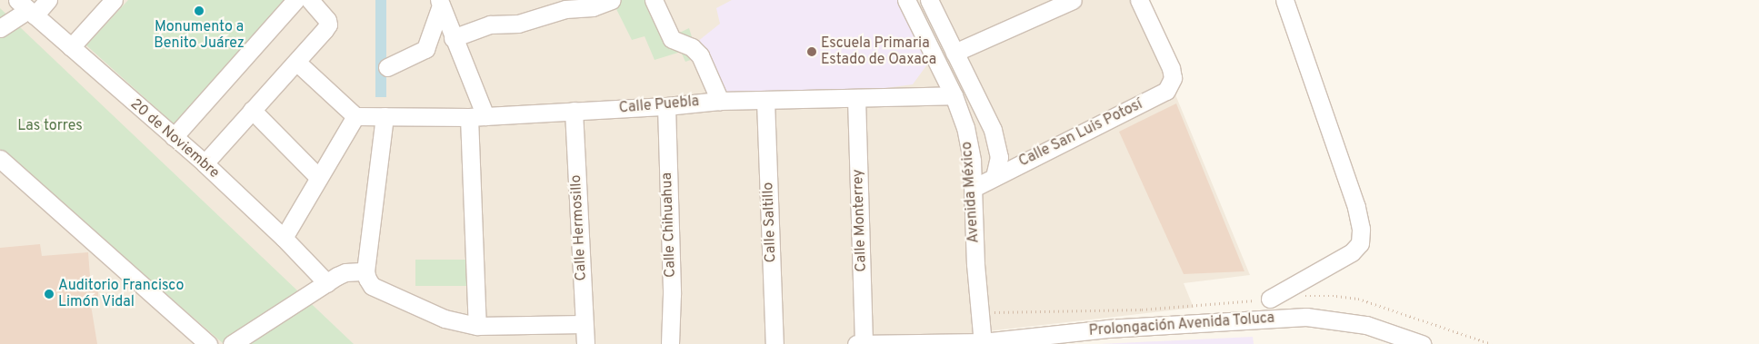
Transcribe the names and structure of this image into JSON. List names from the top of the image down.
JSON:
{
  "streets": {
    "street": [
      "Calle Puebla",
      "Calle San Luis Potosí",
      "20 de Noviembre",
      "Avenida México",
      "Calle Monterrey",
      "Calle Saltillo",
      "Calle Chihuahua",
      "Calle Hermosillo",
      "Prolongación Avenida Toluca"
    ]
  },
  "crossings": [
    ["Calle Puebla", "Avenida México"],
    ["Calle Puebla", "Calle Monterrey"],
    ["Calle Puebla", "Calle Saltillo"],
    ["Calle Puebla", "Calle Chihuahua"],
    ["Calle Puebla", "Calle Hermosillo"],
    ["Calle San Luis Potosí", "Avenida México"],
    ["Avenida México", "Prolongación Avenida Toluca"],
    ["Calle Monterrey", "Prolongación Avenida Toluca"]
  ],
  "parks": ["Las torres"],
  "places": ["Monumento a Benito Juárez", "Escuela Primaria Estado de Oaxaca", "Auditorio Francisco Limón Vidal"]
}
